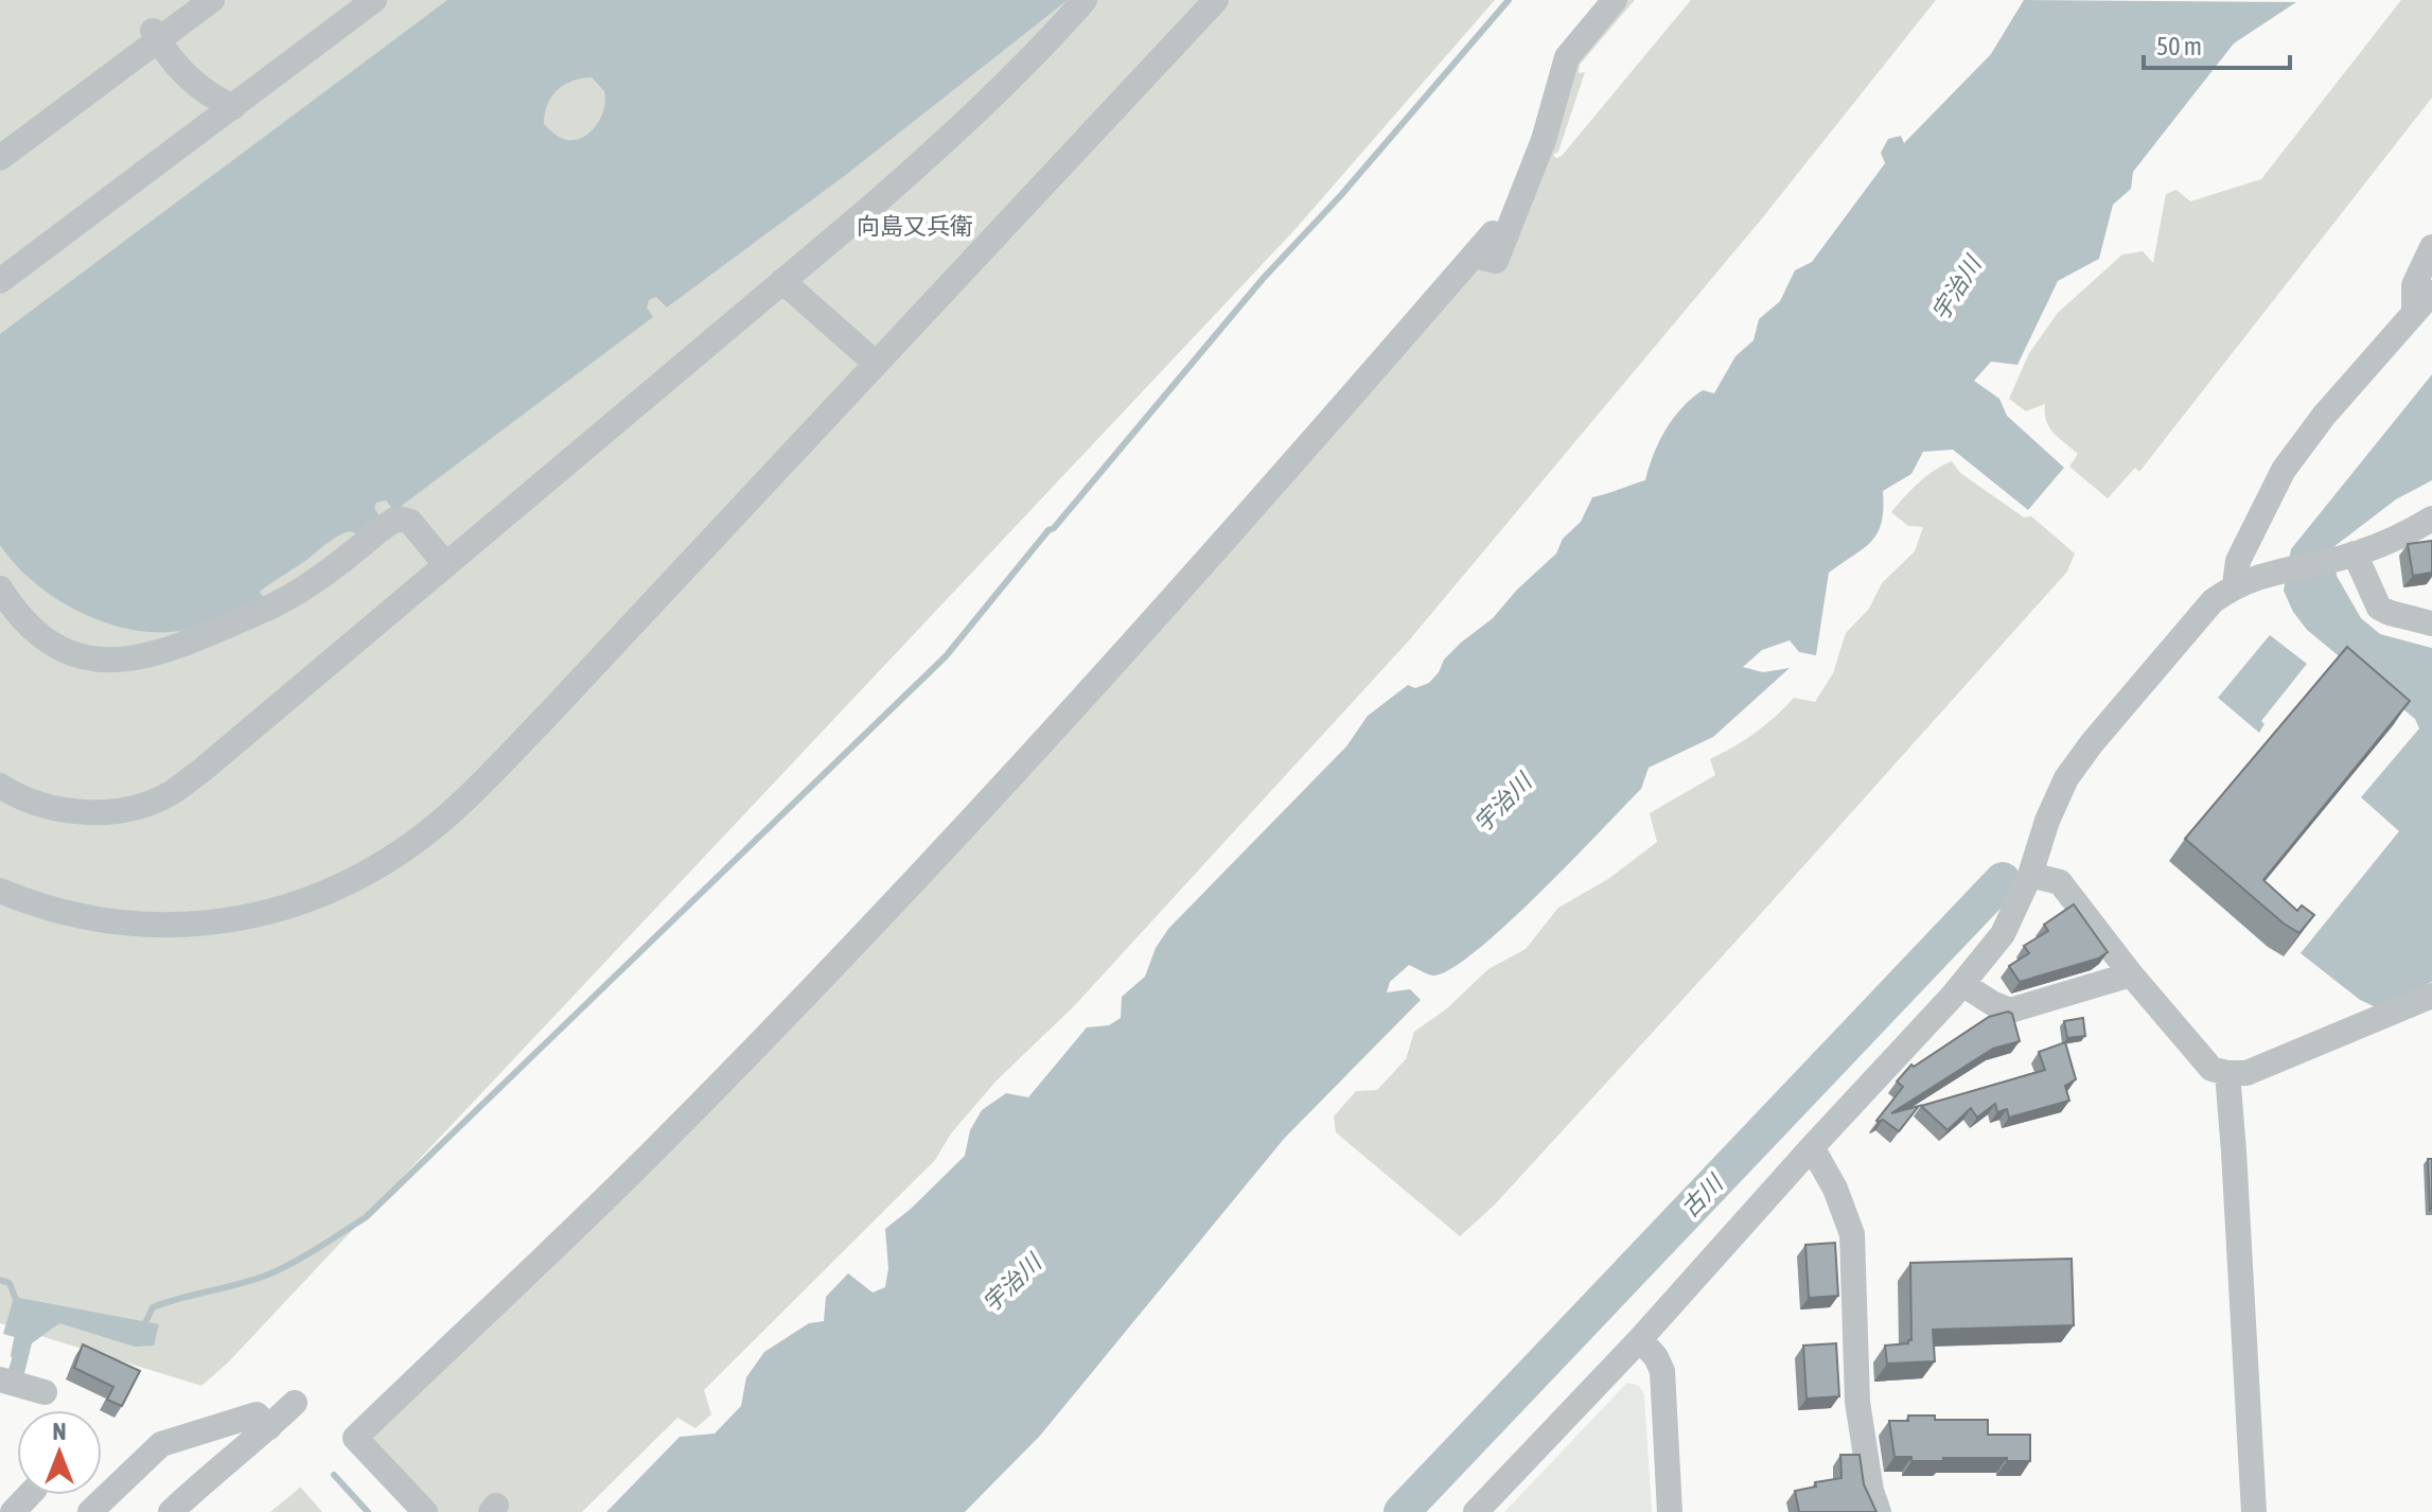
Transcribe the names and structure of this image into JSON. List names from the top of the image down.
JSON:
{
  "districts": ["向島又兵衛"],
  "water": ["宇治川", "古川"],
  "scale_bar": "50 m",
  "north": "top"
}
